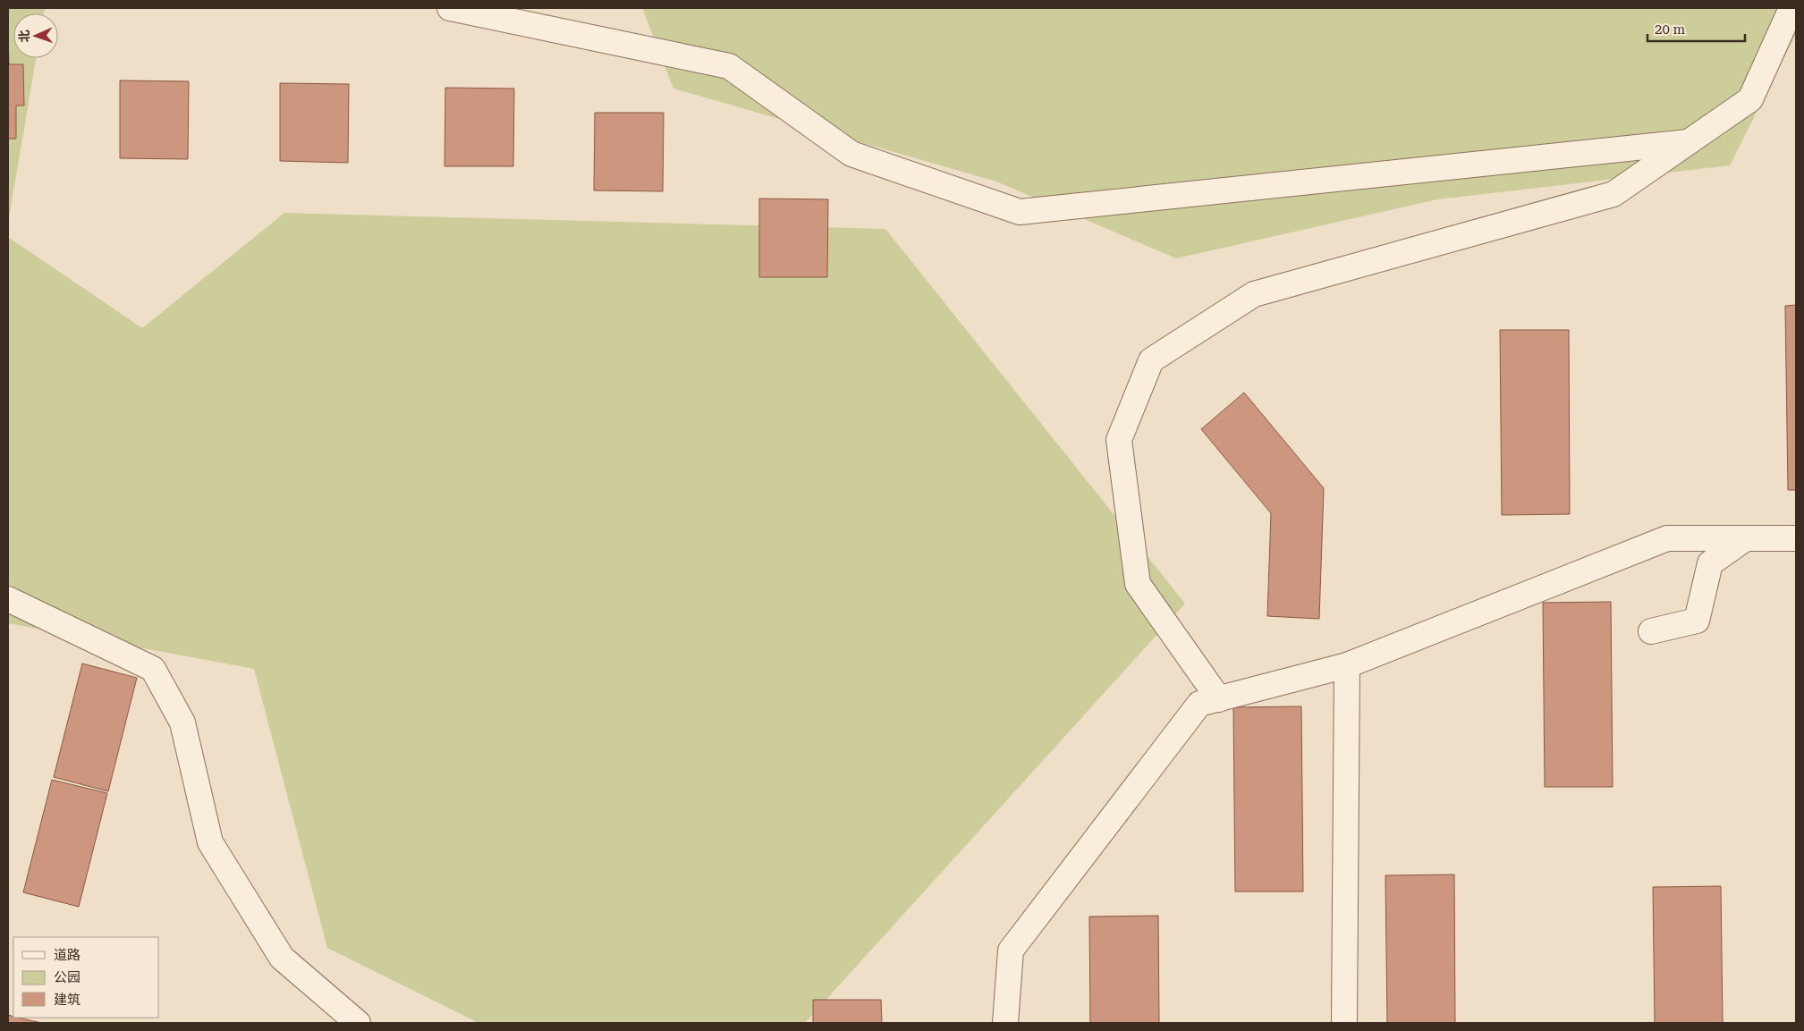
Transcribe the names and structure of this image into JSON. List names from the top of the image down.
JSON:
{
  "legend": ["道路", "公园", "建筑"],
  "scale_bar": "20 m",
  "north": "left"
}
